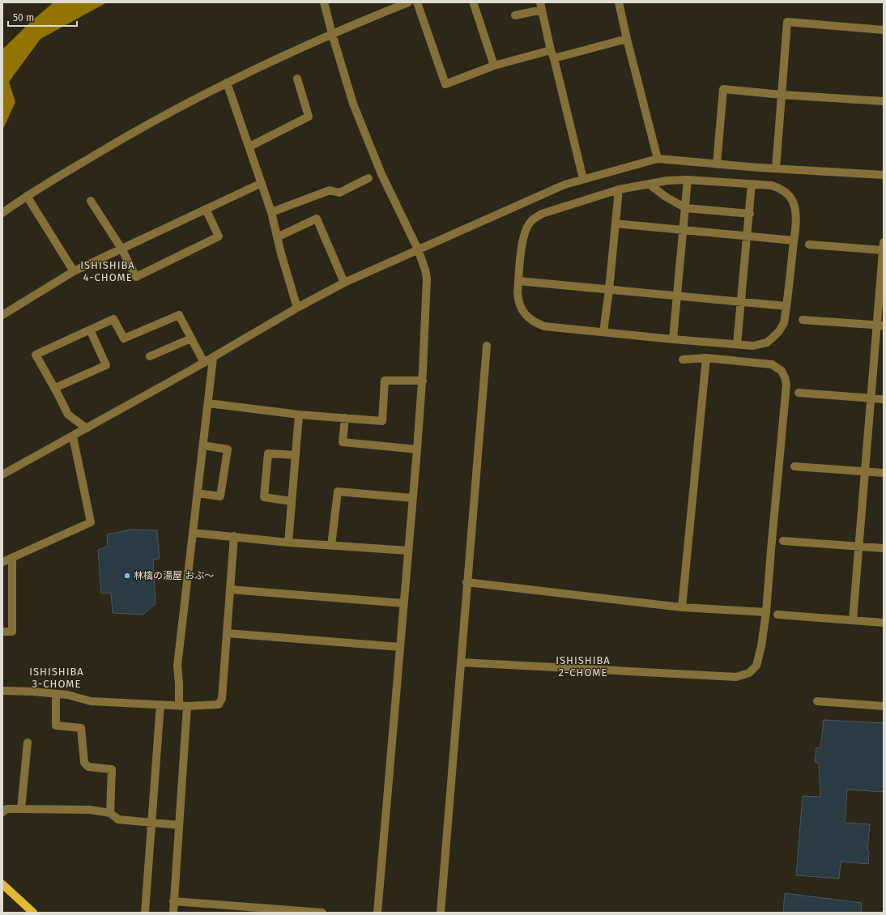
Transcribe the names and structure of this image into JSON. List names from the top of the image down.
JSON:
{
  "districts": ["ISHISHIBA 4-CHOME", "ISHISHIBA 2-CHOME", "ISHISHIBA 3-CHOME"],
  "places": ["林檎の湯屋 おぶ～"],
  "scale_bar": "50 m"
}
